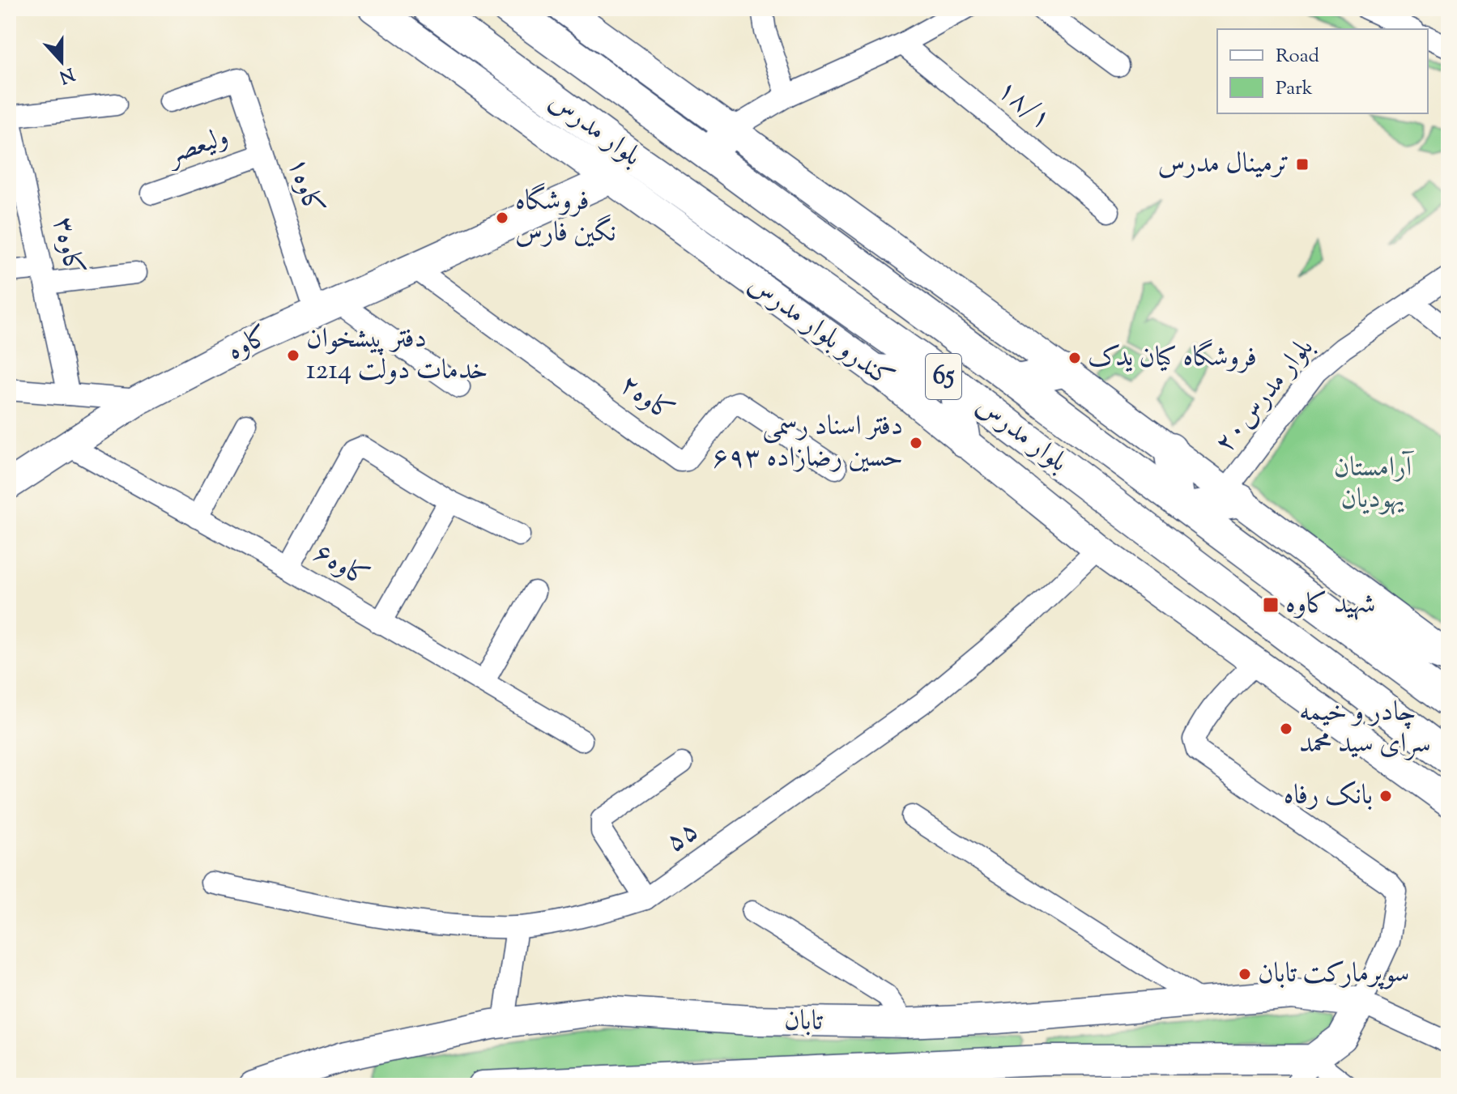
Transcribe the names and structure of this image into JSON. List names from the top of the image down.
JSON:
{
  "streets": {
    "main road": ["بلوار مدرس", "65"],
    "street": [
      "۱۸/۱",
      "ولیعصر",
      "کاوه۱",
      "کاوه۳",
      "کندرو بلوار مدرس",
      "کاوه",
      "بلوار مدرس۲۰",
      "کاوه۲",
      "کاوه۶",
      "۵۵",
      "تابان"
    ]
  },
  "crossings": [
    ["ولیعصر", "کاوه۱"],
    ["کاوه۱", "کاوه"],
    ["کندرو بلوار مدرس", "کاوه"],
    ["کندرو بلوار مدرس", "۵۵"],
    ["کاوه", "کاوه۲"],
    ["کاوه", "کاوه۶"]
  ],
  "parks": ["آرامستان یهودیان"],
  "places": {
    "transit": ["ترمینال مدرس", "شهید کاوه"],
    "other": [
      "فروشگاه نگین فارس",
      "دفتر پیشخوان خدمات دولت 1214",
      "فروشگاه کیان یدک",
      "دفتر اسناد رسمی ۶۹۳ حسین رضازاده",
      "چادر و خیمه سرای سید محمد",
      "بانک رفاه",
      "سوپرمارکت تابان"
    ]
  },
  "legend": ["Road", "Park"],
  "north": "bottom"
}
